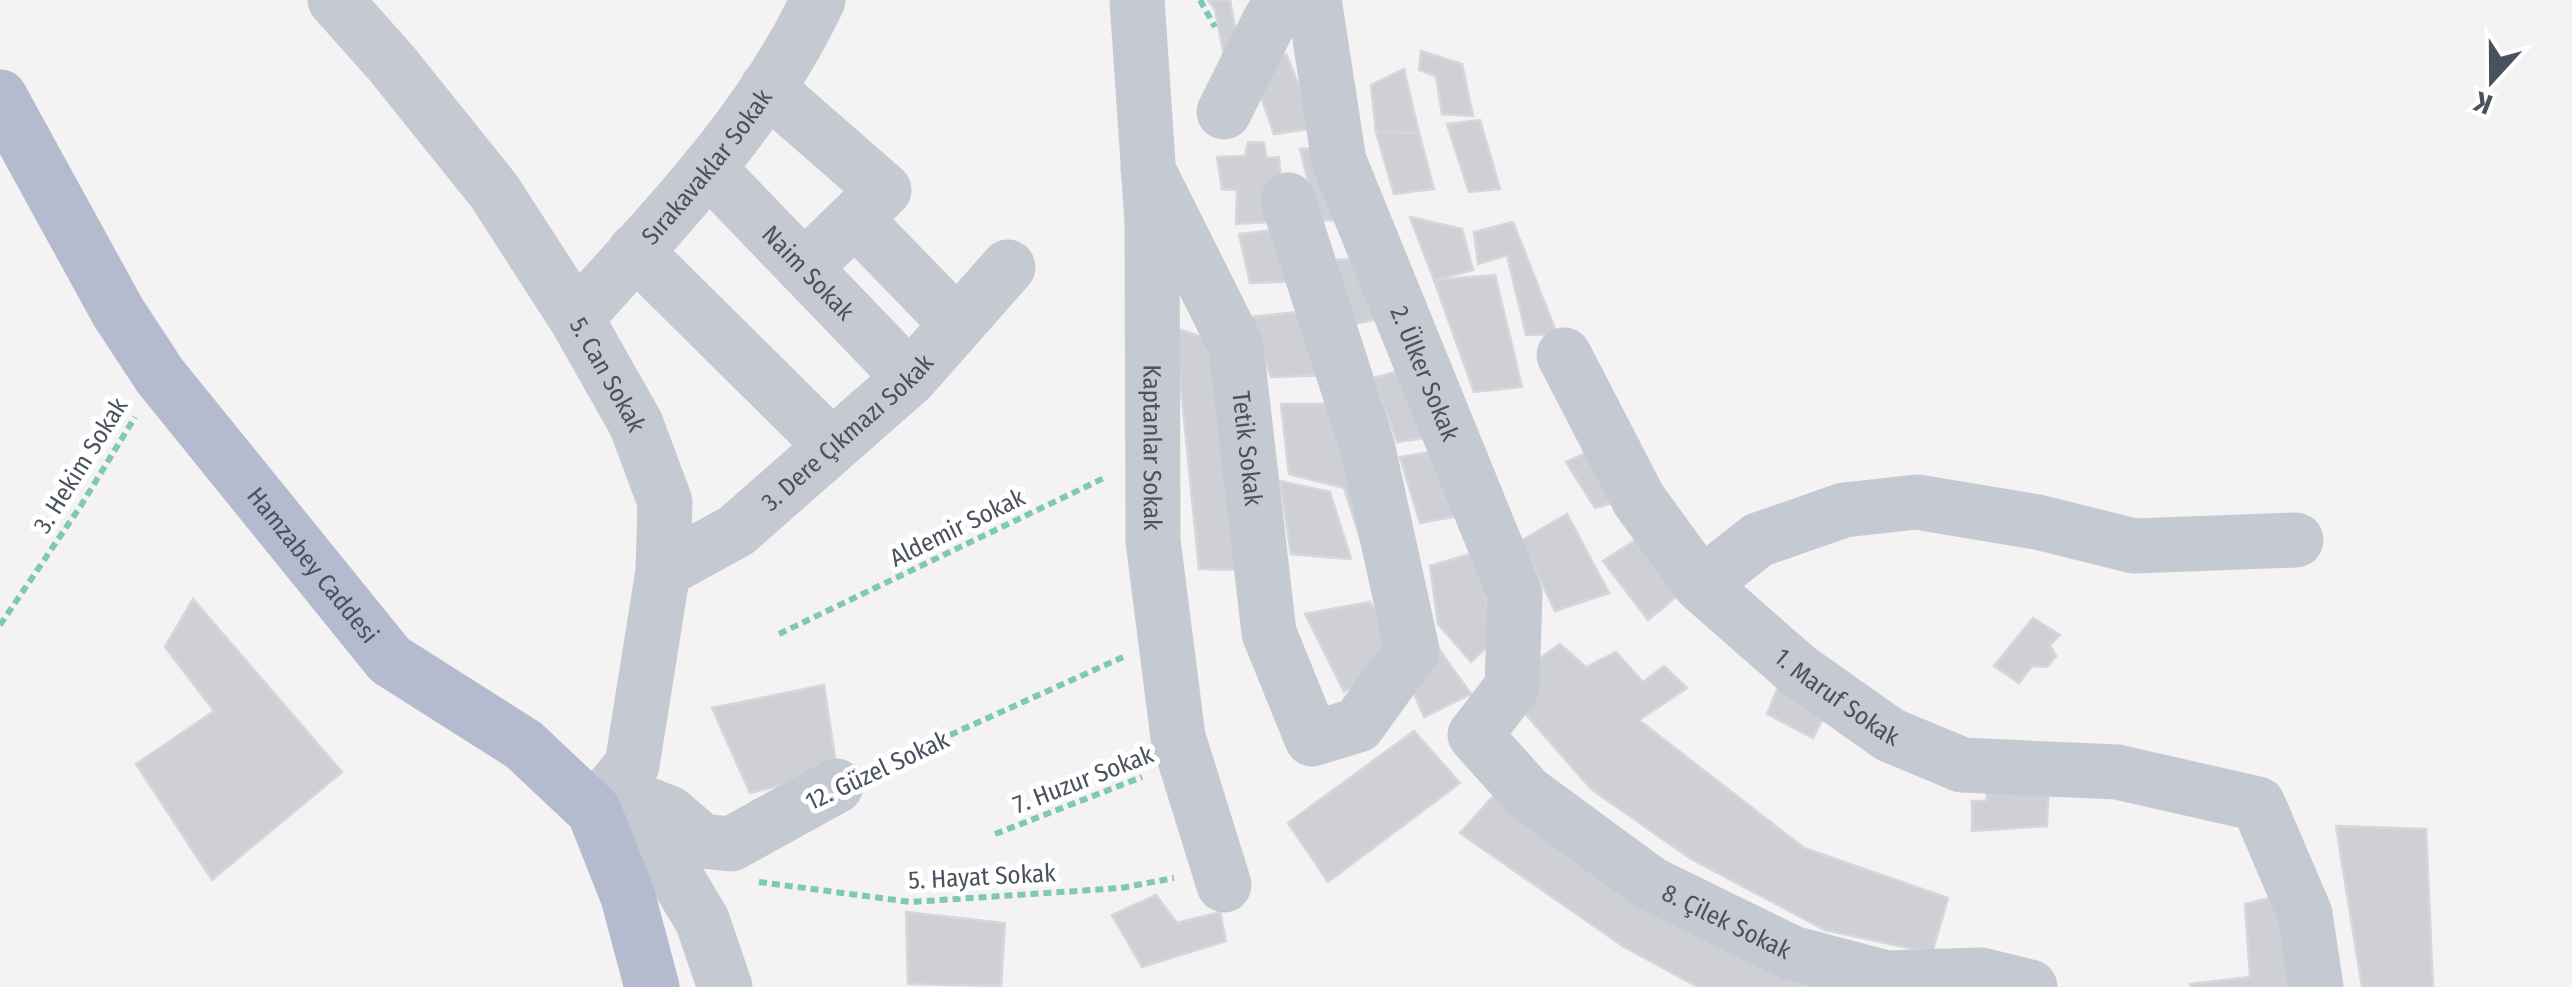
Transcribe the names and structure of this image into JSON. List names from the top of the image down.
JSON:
{
  "streets": {
    "main road": ["Hamzabey Caddesi"],
    "street": [
      "Sırakavaklar Sokak",
      "Naim Sokak",
      "2. Ülker Sokak",
      "5. Can Sokak",
      "3. Dere Çıkmazı Sokak",
      "Kaptanlar Sokak",
      "Tetik Sokak",
      "1. Maruf Sokak",
      "12. Güzel Sokak",
      "8. Çilek Sokak"
    ],
    "path": [
      "3. Hekim Sokak",
      "Aldemir Sokak",
      "7. Huzur Sokak",
      "5. Hayat Sokak"
    ]
  },
  "crossings": [
    ["Sırakavaklar Sokak", "Naim Sokak"],
    ["Sırakavaklar Sokak", "5. Can Sokak"],
    ["Naim Sokak", "3. Dere Çıkmazı Sokak"],
    ["2. Ülker Sokak", "8. Çilek Sokak"],
    ["5. Can Sokak", "3. Dere Çıkmazı Sokak"],
    ["5. Can Sokak", "Hamzabey Caddesi"],
    ["5. Can Sokak", "12. Güzel Sokak"],
    ["Kaptanlar Sokak", "Tetik Sokak"],
    ["Kaptanlar Sokak", "Aldemir Sokak"],
    ["Kaptanlar Sokak", "12. Güzel Sokak"],
    ["Kaptanlar Sokak", "7. Huzur Sokak"],
    ["Kaptanlar Sokak", "5. Hayat Sokak"],
    ["3. Hekim Sokak", "Hamzabey Caddesi"],
    ["Hamzabey Caddesi", "12. Güzel Sokak"]
  ],
  "north": "bottom"
}
